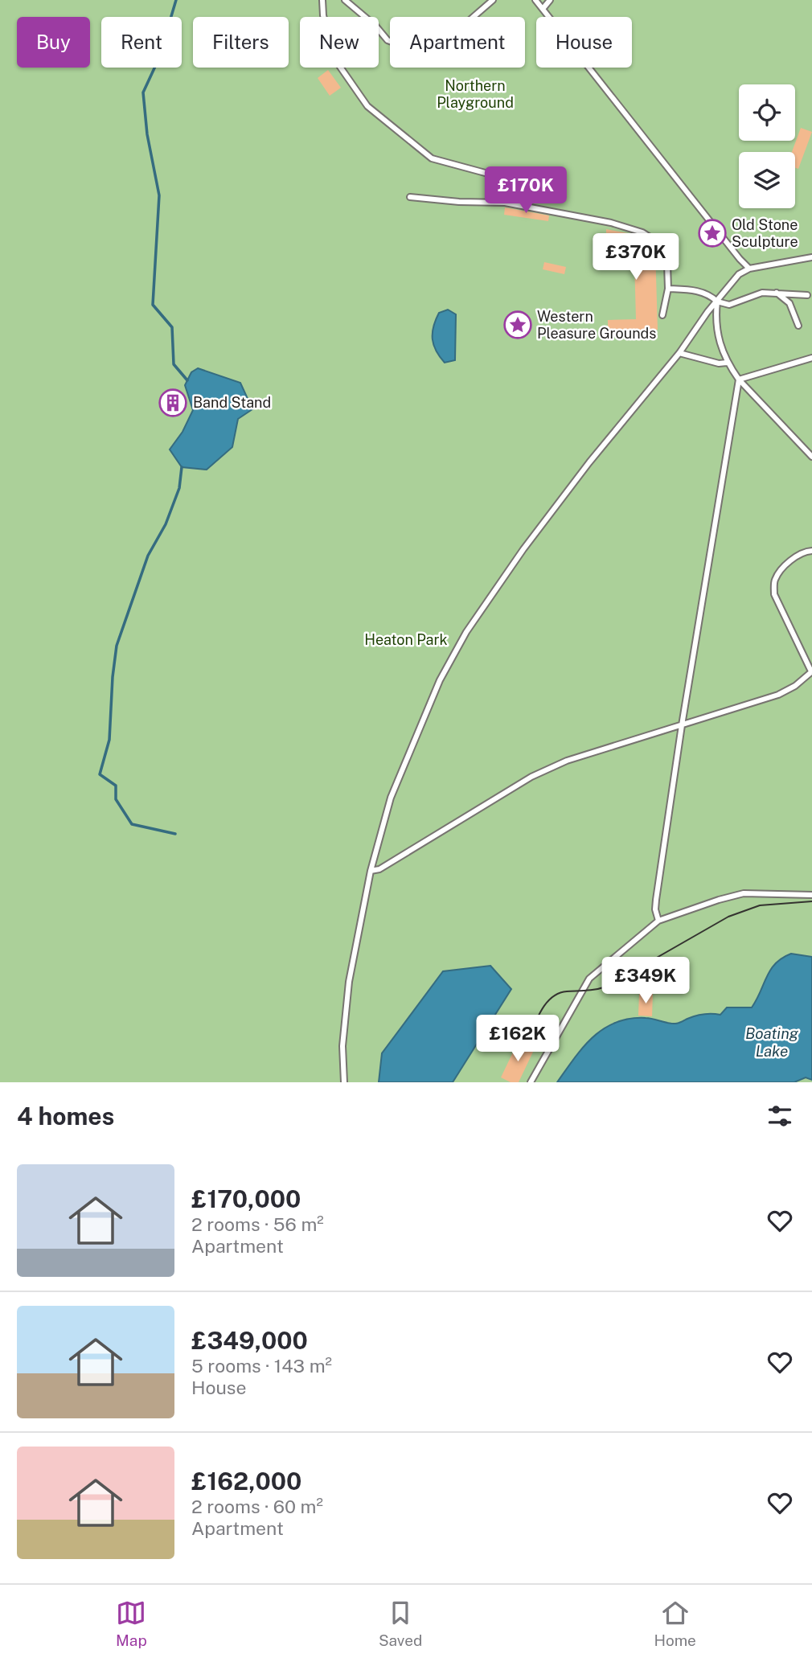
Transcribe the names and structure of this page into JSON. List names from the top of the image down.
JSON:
{
  "water": ["Boating Lake"],
  "parks": ["Northern Playground", "Heaton Park"],
  "places": {
    "place": ["Old Stone Sculpture", "Western Pleasure Grounds"],
    "building": ["Band Stand"]
  },
  "page": {
    "chip": [
      "Buy",
      "Rent",
      "Filters",
      "New",
      "Apartment",
      "House"
    ],
    "price": [
      "£170K",
      "£370K",
      "£349K",
      "£162K"
    ],
    "heading": "4 homes",
    "list": [
      {
        "name": "£170,000",
        "note": "2 rooms · 56 m² · Apartment"
      },
      {
        "name": "£349,000",
        "note": "5 rooms · 143 m² · House"
      },
      {
        "name": "£162,000",
        "note": "2 rooms · 60 m² · Apartment"
      }
    ],
    "tabs": ["Map", "Saved", "Home"]
  }
}
